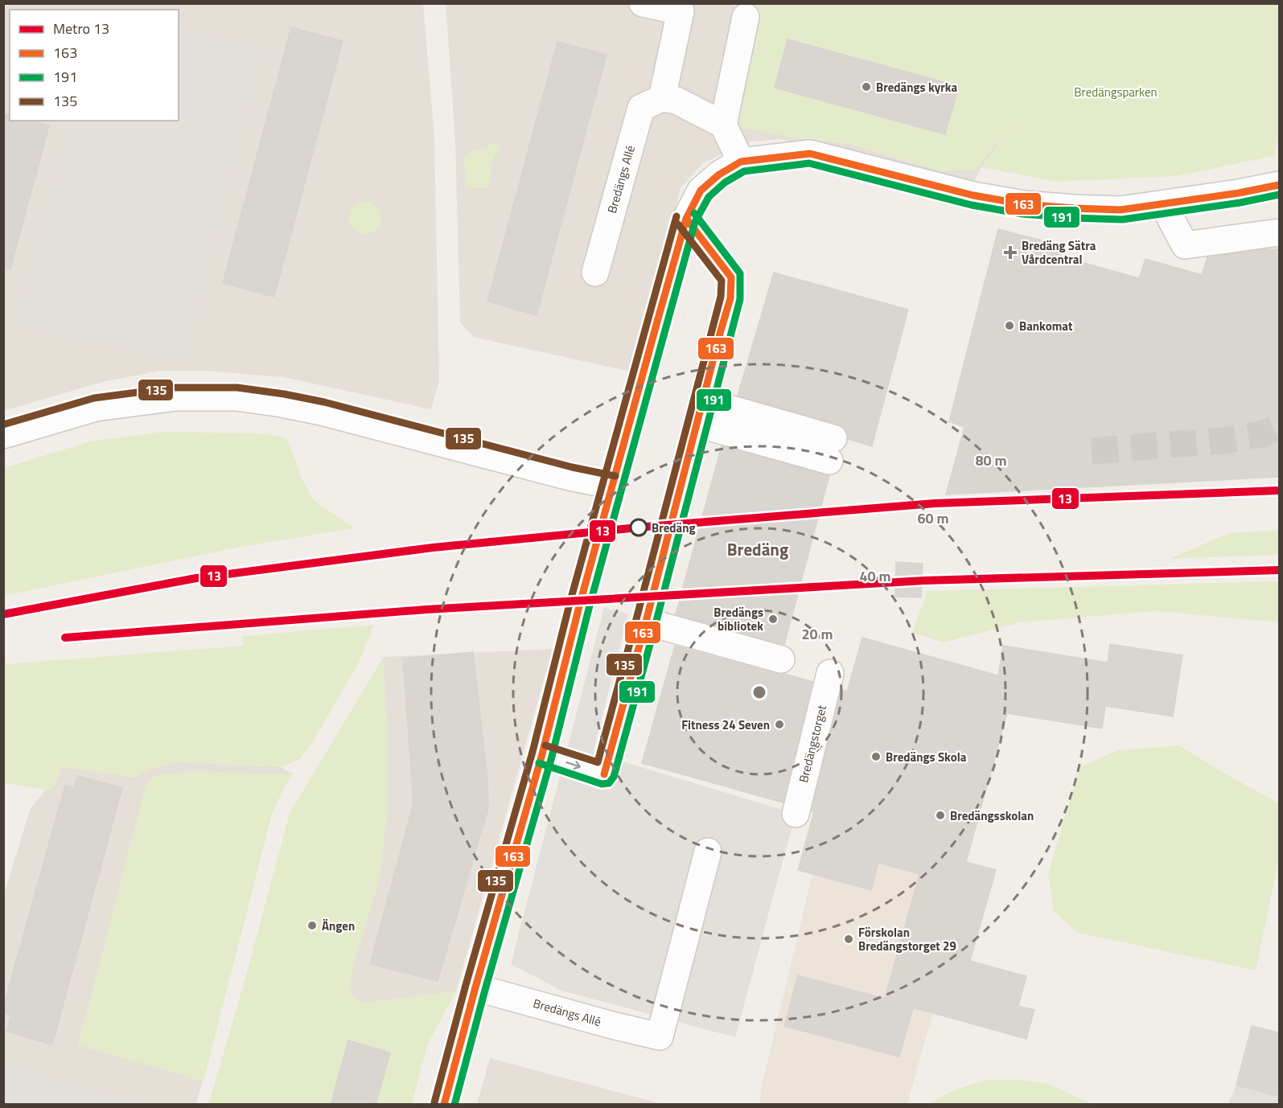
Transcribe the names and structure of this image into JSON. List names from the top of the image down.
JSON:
{
  "streets": {
    "street": ["Bredängs Allé", "Bredängstorget"]
  },
  "districts": ["Bredäng"],
  "parks": ["Bredängsparken"],
  "places": {
    "other": [
      "Bredängs kyrka",
      "Bankomat",
      "Bredäng",
      "Bredängs bibliotek",
      "Fitness 24 Seven",
      "Bredängs Skola",
      "Bredängsskolan",
      "Ängen",
      "Förskolan Bredängstorget 29"
    ],
    "health": ["Bredäng Sätra Vårdcentral"]
  },
  "lines": [
    "transit line 163",
    "transit line 191",
    "transit line 135",
    "metro line 13"
  ],
  "legend": [
    "Metro 13",
    "163",
    "191",
    "135"
  ],
  "rings": [
    "80 m",
    "60 m",
    "40 m",
    "20 m"
  ]
}
